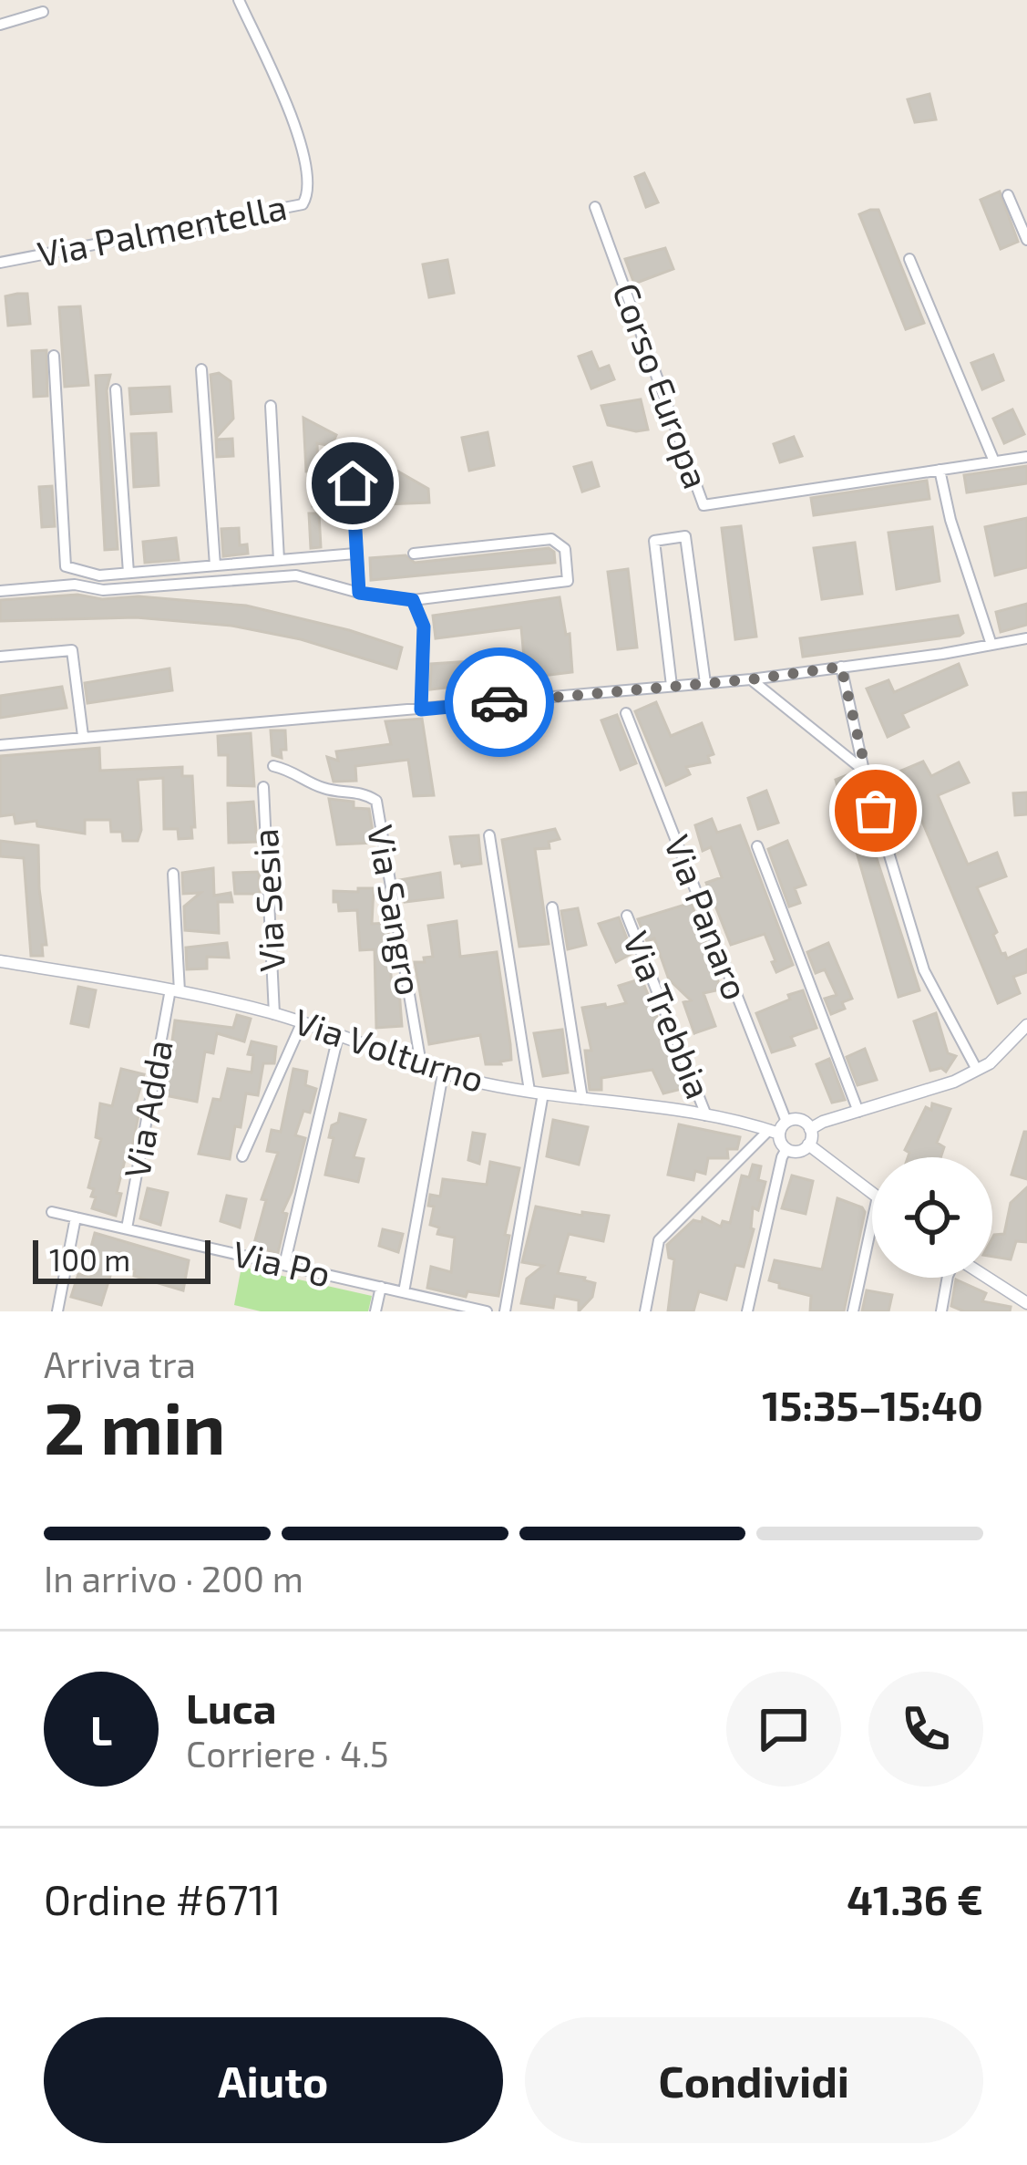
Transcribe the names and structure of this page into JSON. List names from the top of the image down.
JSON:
{
  "streets": {
    "street": [
      "Via Palmentella",
      "Corso Europa",
      "Via Sesia",
      "Via Sangro",
      "Via Panaro",
      "Via Trebbia",
      "Via Volturno",
      "Via Adda",
      "Via Po"
    ]
  },
  "crossings": [
    ["Via Sesia", "Via Volturno"],
    ["Via Sangro", "Via Volturno"],
    ["Via Panaro", "Via Volturno"],
    ["Via Trebbia", "Via Volturno"],
    ["Via Volturno", "Via Adda"],
    ["Via Adda", "Via Po"]
  ],
  "scale_bar": "100 m",
  "page": {
    "scale": "100 m",
    "heading": ["2 min", "Arriva tra", "15:35–15:40"],
    "panel": [
      "Luca",
      "Corriere · 4.5",
      "Ordine #6711",
      "41.36 €"
    ],
    "bar": "In arrivo · 200 m",
    "round": "L",
    "buttons": ["Aiuto", "Condividi"]
  }
}
